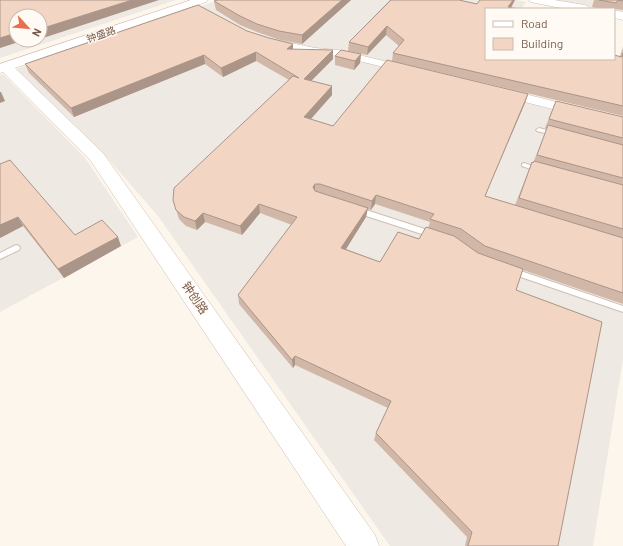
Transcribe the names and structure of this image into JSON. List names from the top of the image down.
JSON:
{
  "streets": {
    "street": ["钟盛路", "钟创路"]
  },
  "crossings": [
    ["钟盛路", "钟创路"]
  ],
  "legend": ["Road", "Building"],
  "north": "bottom right"
}
